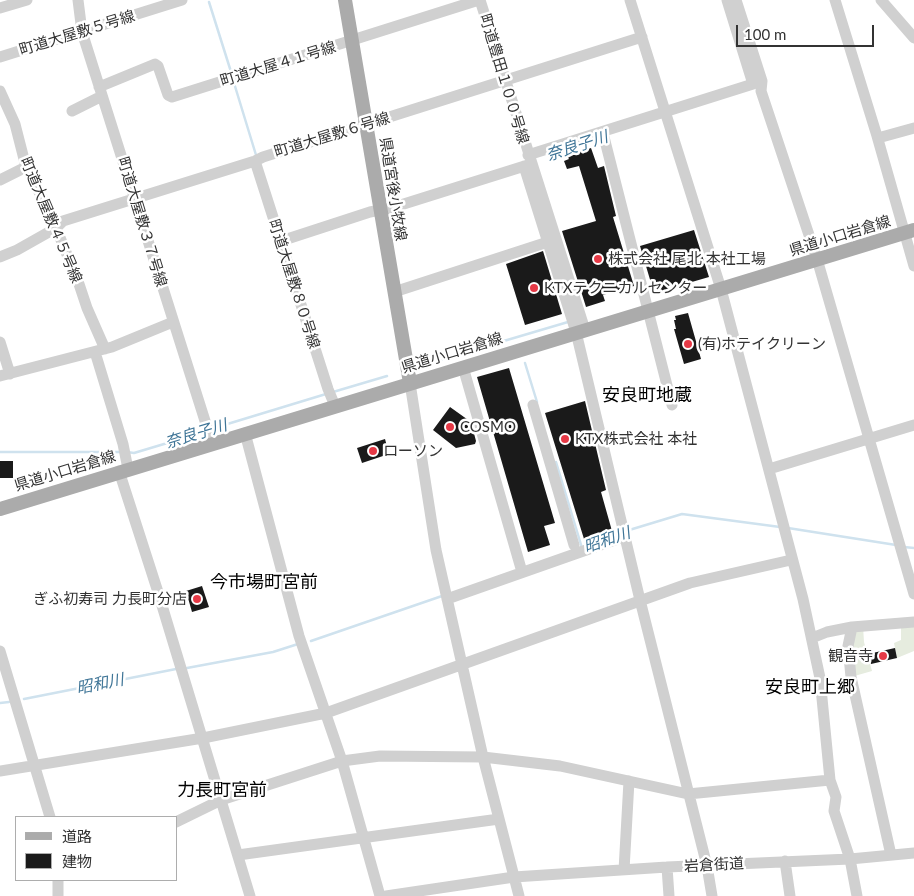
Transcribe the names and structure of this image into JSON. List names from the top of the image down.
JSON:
{
  "streets": {
    "main road": ["県道宮後小牧線", "県道小口岩倉線"],
    "street": [
      "町道大屋敷５号線",
      "町道大屋４１号線",
      "町道豊田１００号線",
      "町道大屋敷６号線",
      "町道大屋敷４５号線",
      "町道大屋敷３７号線",
      "町道大屋敷８０号線",
      "岩倉街道"
    ]
  },
  "crossings": [
    ["町道大屋敷５号線", "町道大屋敷３７号線"],
    ["町道大屋４１号線", "町道豊田１００号線"],
    ["町道大屋４１号線", "県道宮後小牧線"],
    ["町道大屋４１号線", "町道大屋敷３７号線"],
    ["町道豊田１００号線", "町道大屋敷６号線"],
    ["町道豊田１００号線", "県道小口岩倉線"],
    ["町道豊田１００号線", "岩倉街道"],
    ["町道大屋敷６号線", "県道宮後小牧線"],
    ["町道大屋敷６号線", "町道大屋敷４５号線"],
    ["町道大屋敷６号線", "町道大屋敷３７号線"],
    ["町道大屋敷６号線", "町道大屋敷８０号線"],
    ["県道宮後小牧線", "県道小口岩倉線"],
    ["町道大屋敷４５号線", "県道小口岩倉線"],
    ["町道大屋敷３７号線", "県道小口岩倉線"],
    ["県道小口岩倉線", "町道大屋敷８０号線"]
  ],
  "districts": [
    "安良町地蔵",
    "今市場町宮前",
    "安良町上郷",
    "力長町宮前"
  ],
  "water": ["奈良子川", "昭和川"],
  "places": [
    "株式会社 尾北 本社工場",
    "KTXテクニカルセンター",
    "(有)ホテイクリーン",
    "COSMO",
    "KTX株式会社 本社",
    "ローソン",
    "ぎふ初寿司 力長町分店",
    "観音寺"
  ],
  "legend": ["道路", "建物"],
  "scale_bar": "100 m"
}
